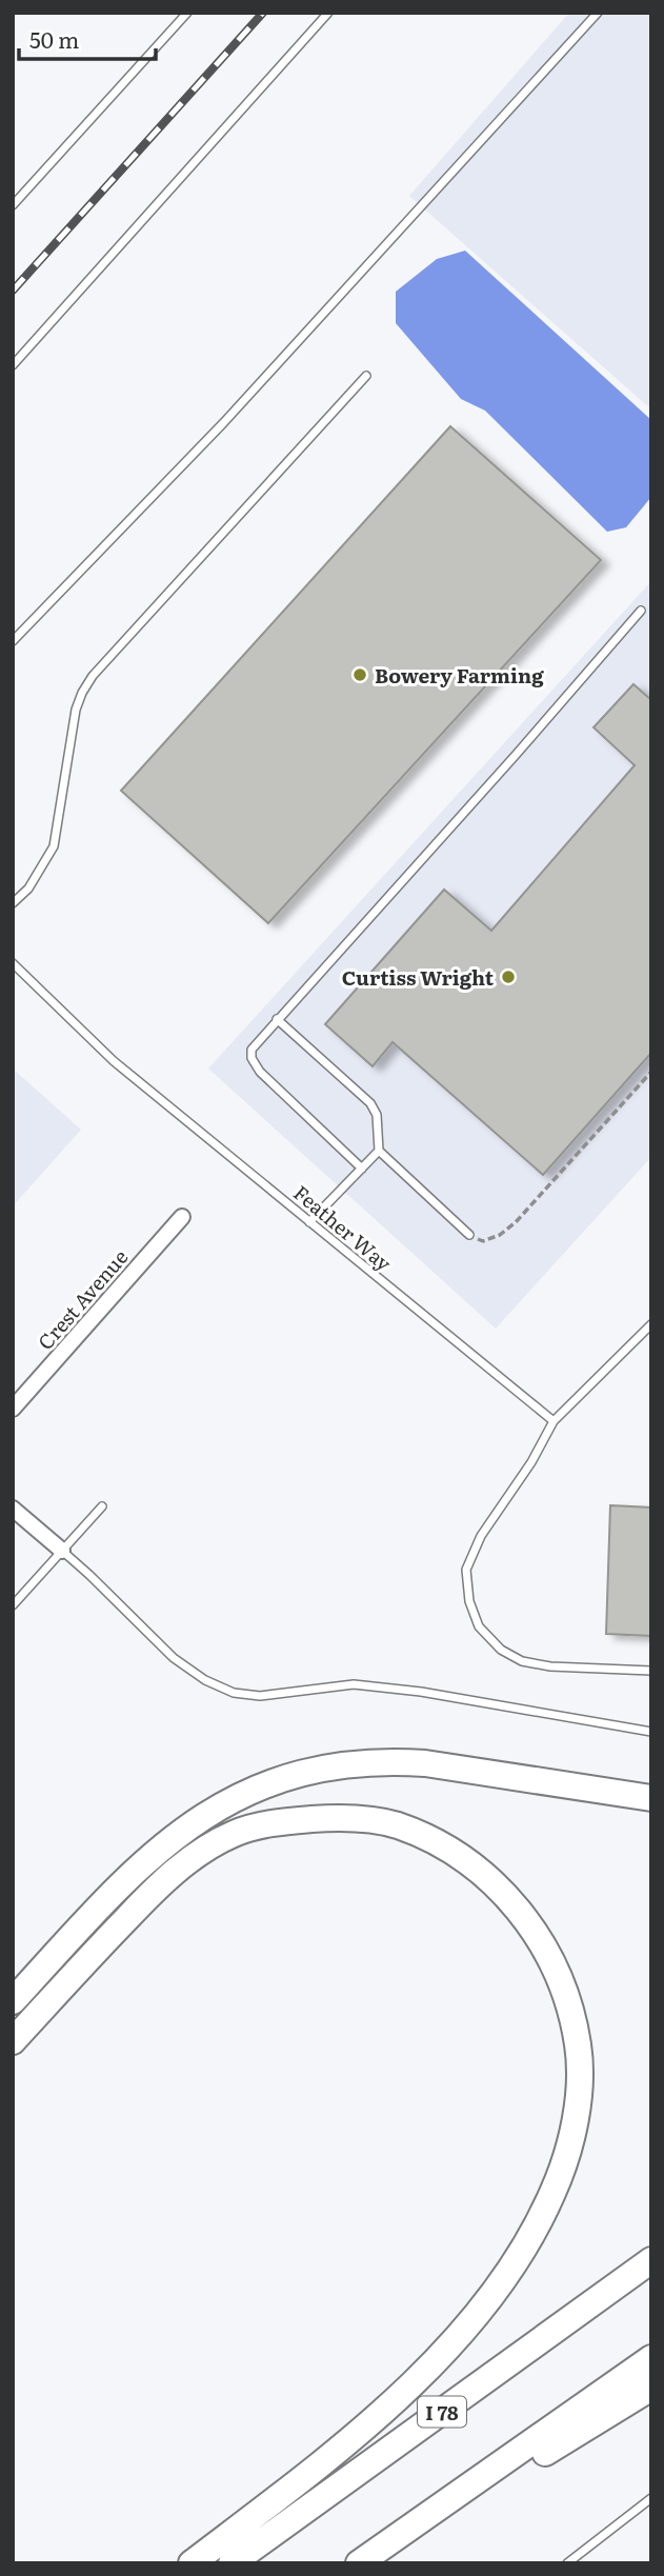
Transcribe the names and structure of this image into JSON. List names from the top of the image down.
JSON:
{
  "streets": {
    "highway": ["I 78"],
    "street": ["Crest Avenue"],
    "lane": ["Feather Way"]
  },
  "places": ["Bowery Farming", "Curtiss Wright"],
  "scale_bar": "50 m"
}
